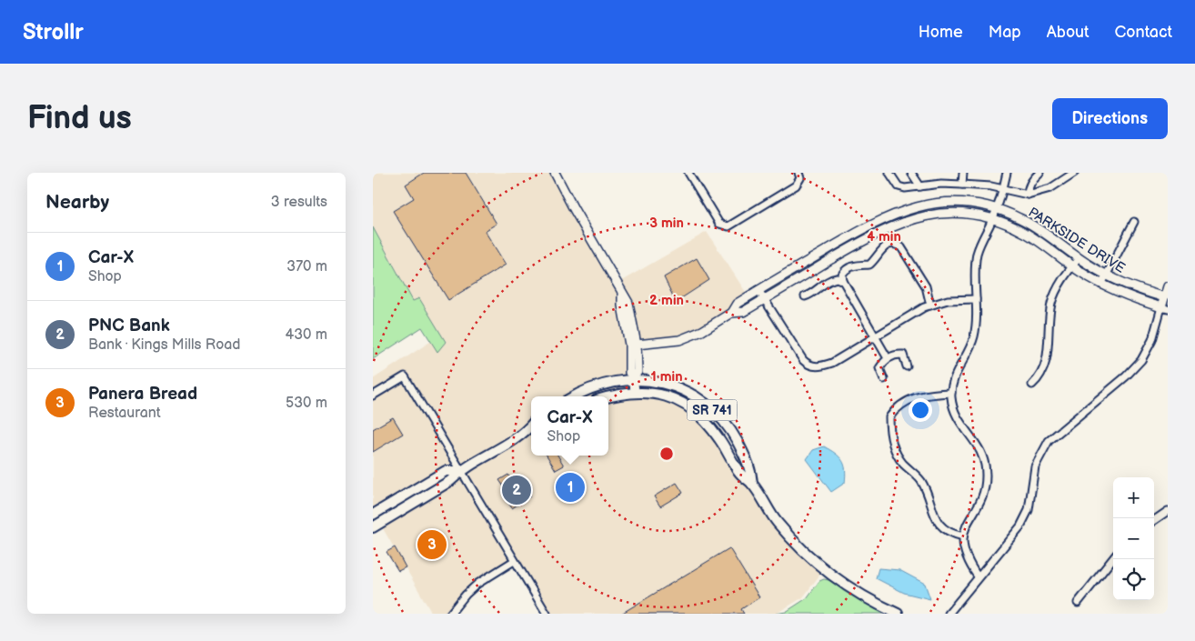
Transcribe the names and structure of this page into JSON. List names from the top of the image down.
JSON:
{
  "streets": {
    "main road": ["SR 741"],
    "street": ["PARKSIDE DRIVE"]
  },
  "page": {
    "header": "Strollr",
    "nav": [
      "Home",
      "Map",
      "About",
      "Contact"
    ],
    "buttons": "Directions",
    "title": "Find us",
    "heading": ["Nearby", "3 results"],
    "list": [
      {
        "mark": "1",
        "name": "Car-X",
        "note": "Shop",
        "value": "370 m"
      },
      {
        "mark": "2",
        "name": "PNC Bank",
        "note": "Bank · Kings Mills Road",
        "value": "430 m"
      },
      {
        "mark": "3",
        "name": "Panera Bread",
        "note": "Restaurant",
        "value": "530 m"
      }
    ],
    "popup": ["Car-X", "Shop"],
    "pins": ["1", "2", "3"],
    "map_buttons": ["+", "−"]
  },
  "rings": [
    "3 min",
    "4 min",
    "2 min",
    "1 min"
  ]
}
